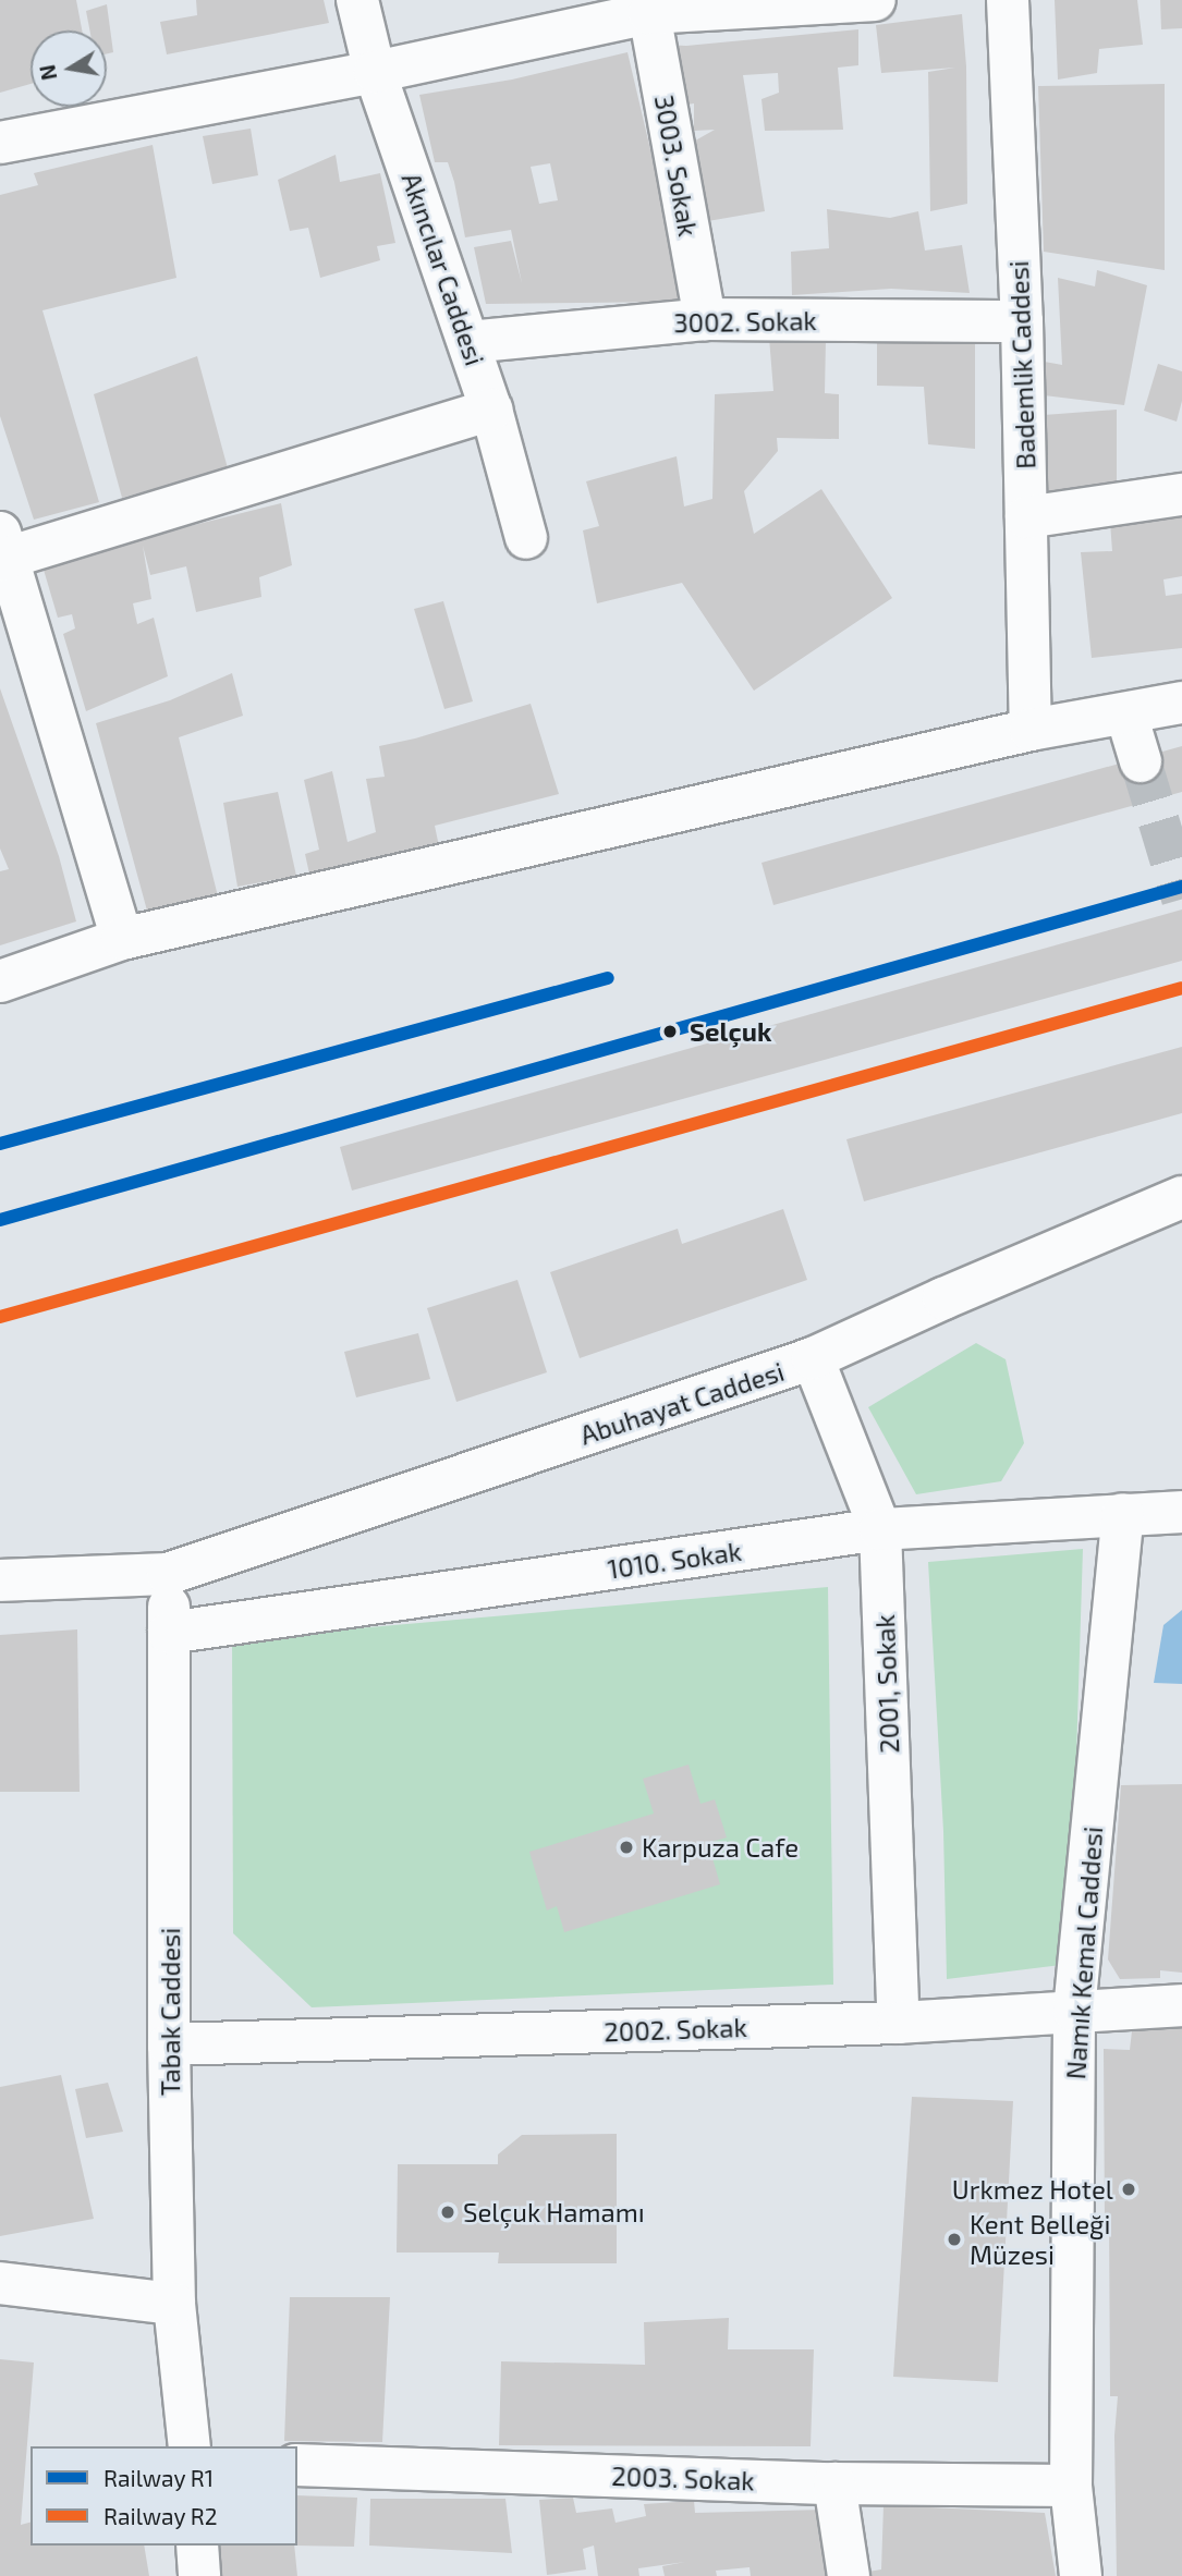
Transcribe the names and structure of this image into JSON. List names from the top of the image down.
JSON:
{
  "streets": {
    "street": [
      "3003. Sokak",
      "Akıncılar Caddesi",
      "3002. Sokak",
      "Bademlik Caddesi",
      "Abuhayat Caddesi",
      "1010. Sokak",
      "2001, Sokak",
      "Namık Kemal Caddesi",
      "Tabak Caddesi",
      "2002. Sokak",
      "2003. Sokak"
    ]
  },
  "crossings": [
    ["3003. Sokak", "3002. Sokak"],
    ["Akıncılar Caddesi", "3002. Sokak"],
    ["3002. Sokak", "Bademlik Caddesi"],
    ["Abuhayat Caddesi", "2001, Sokak"],
    ["Abuhayat Caddesi", "Tabak Caddesi"],
    ["1010. Sokak", "2001, Sokak"],
    ["1010. Sokak", "Namık Kemal Caddesi"],
    ["1010. Sokak", "Tabak Caddesi"],
    ["2001, Sokak", "2002. Sokak"],
    ["Namık Kemal Caddesi", "2002. Sokak"],
    ["Namık Kemal Caddesi", "2003. Sokak"],
    ["Tabak Caddesi", "2002. Sokak"]
  ],
  "places": [
    "Selçuk",
    "Karpuza Cafe",
    "Urkmez Hotel",
    "Selçuk Hamamı",
    "Kent Belleği Müzesi"
  ],
  "lines": ["rail line R1", "rail line R2"],
  "legend": ["Railway R1", "Railway R2"],
  "north": "left"
}
